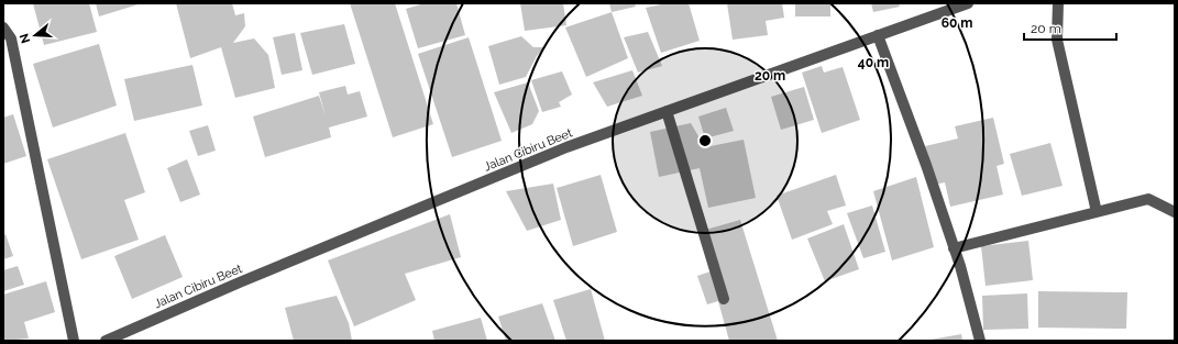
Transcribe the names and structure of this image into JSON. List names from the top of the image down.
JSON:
{
  "streets": {
    "street": ["Jalan Cibiru Beet"]
  },
  "scale_bar": "20 m",
  "north": "left",
  "rings": ["60 m", "40 m", "20 m"]
}
